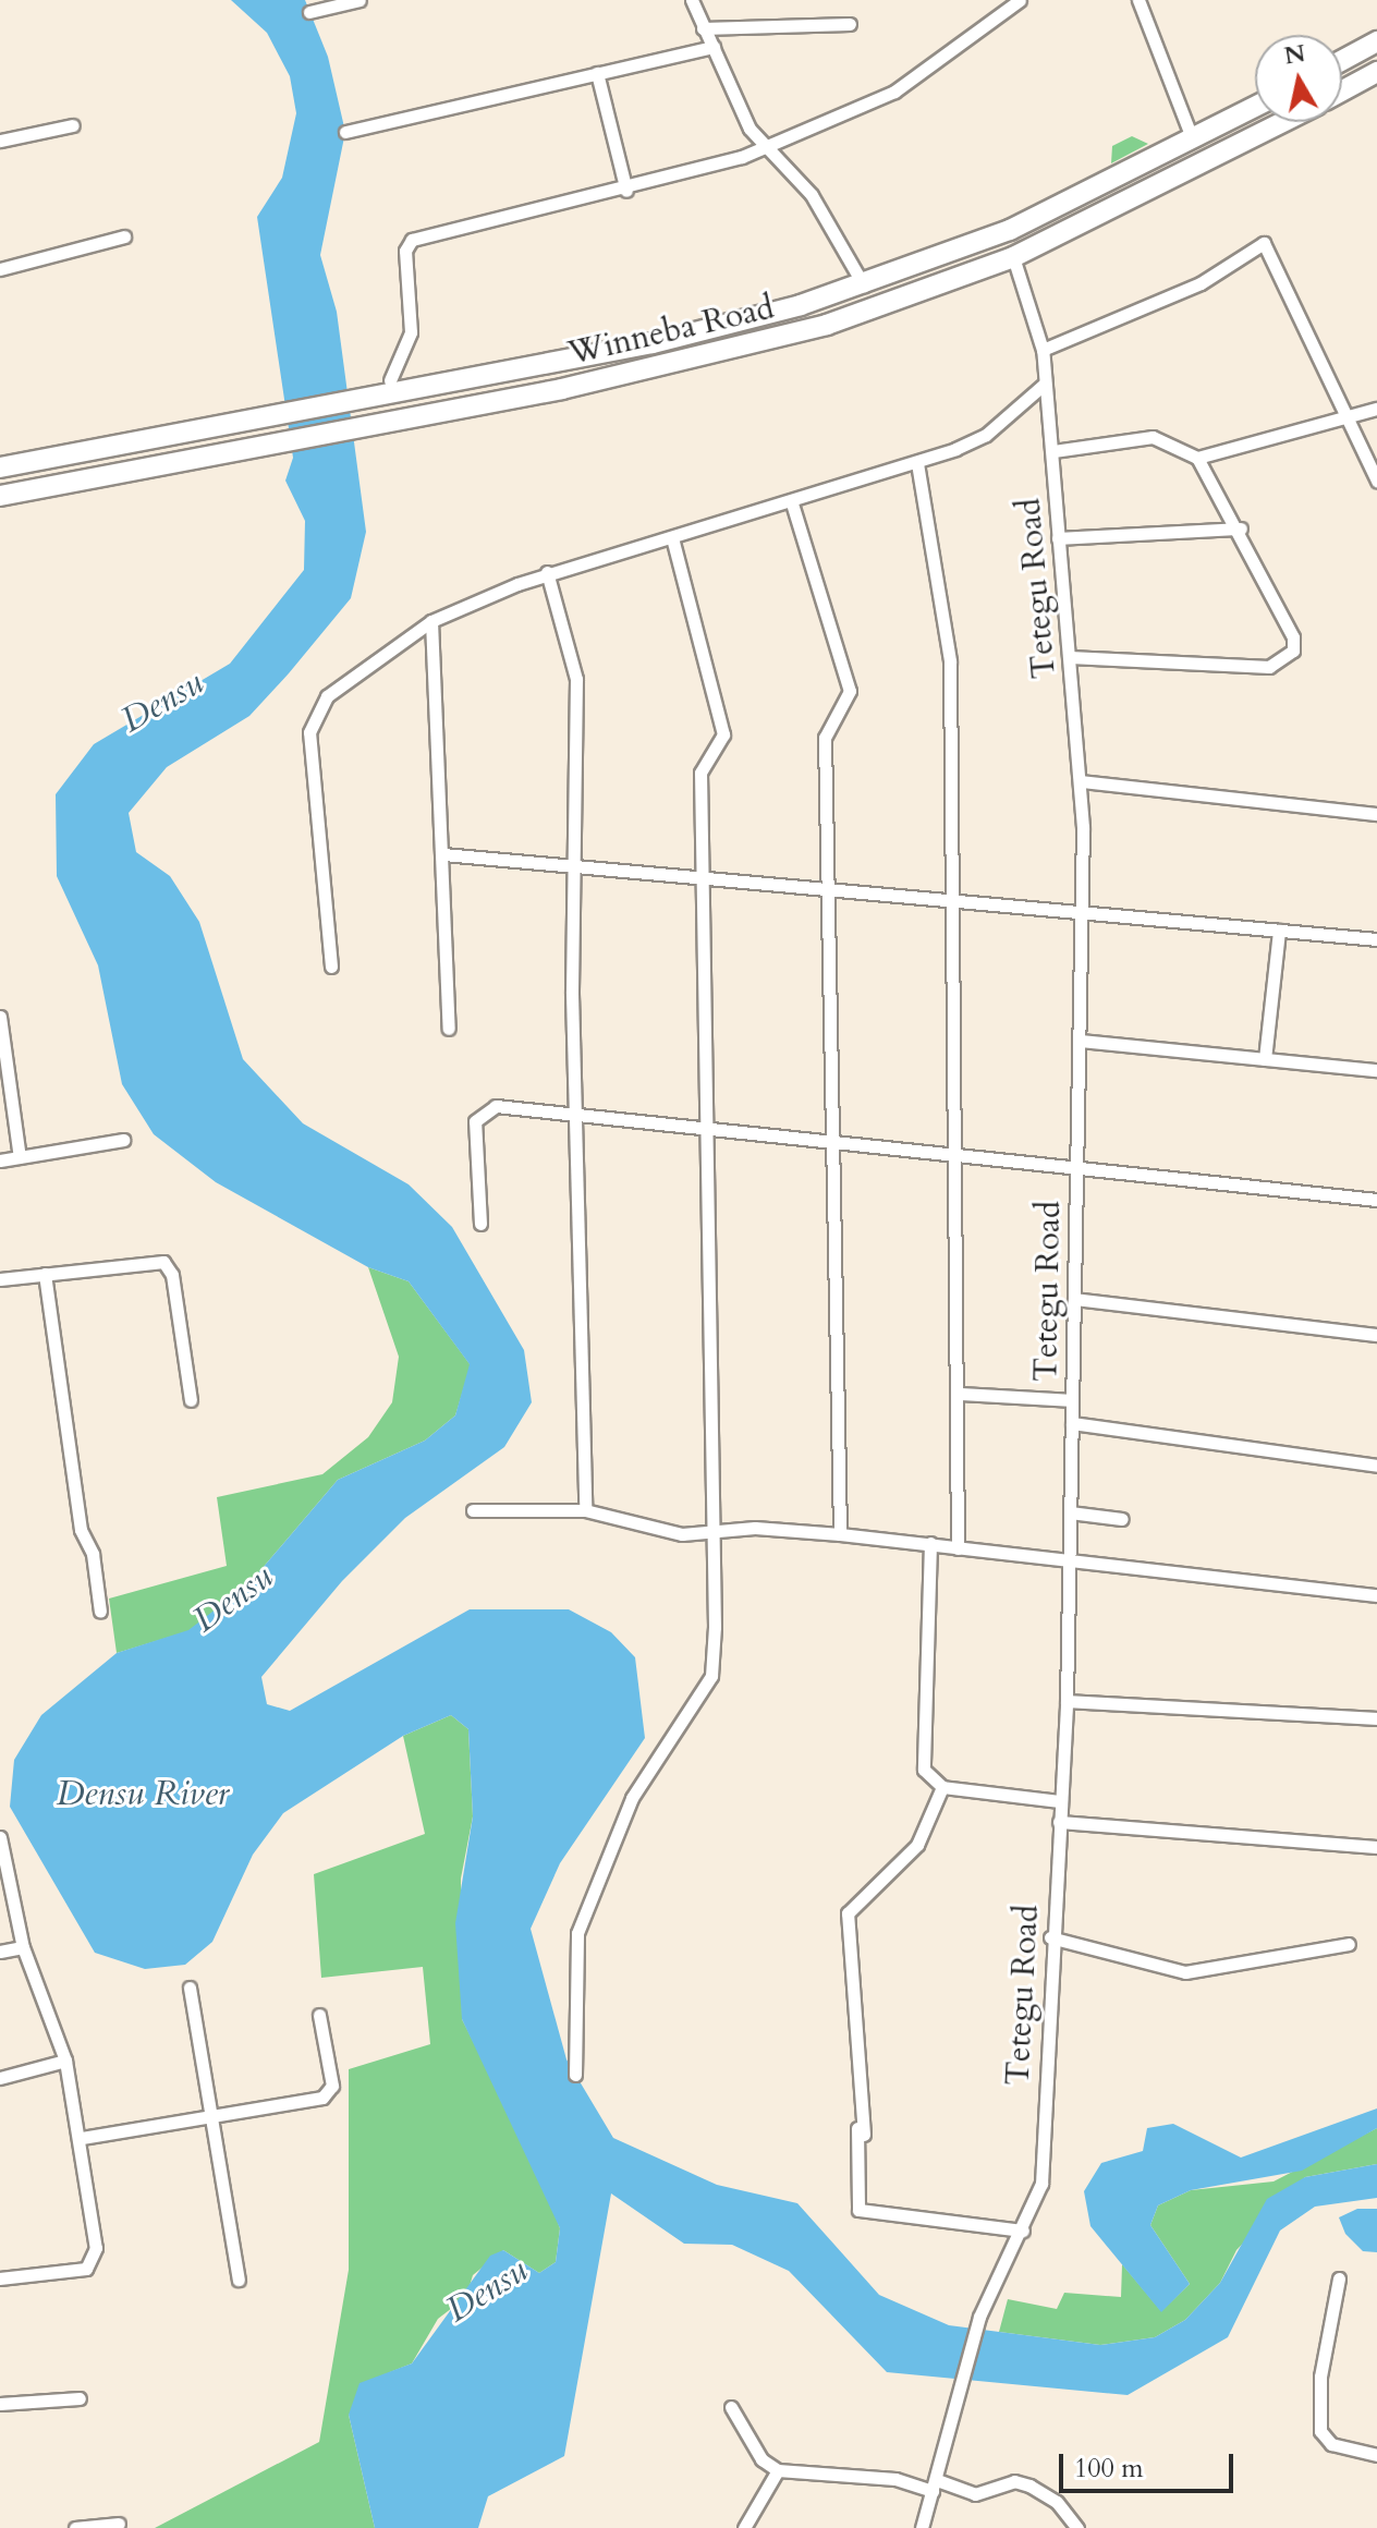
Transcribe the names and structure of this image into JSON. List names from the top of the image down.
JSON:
{
  "streets": {
    "highway": ["Winneba Road"],
    "street": ["Tetegu Road"]
  },
  "crossings": [
    ["Winneba Road", "Tetegu Road"]
  ],
  "water": ["Densu", "Densu River"],
  "scale_bar": "100 m",
  "north": "top"
}
